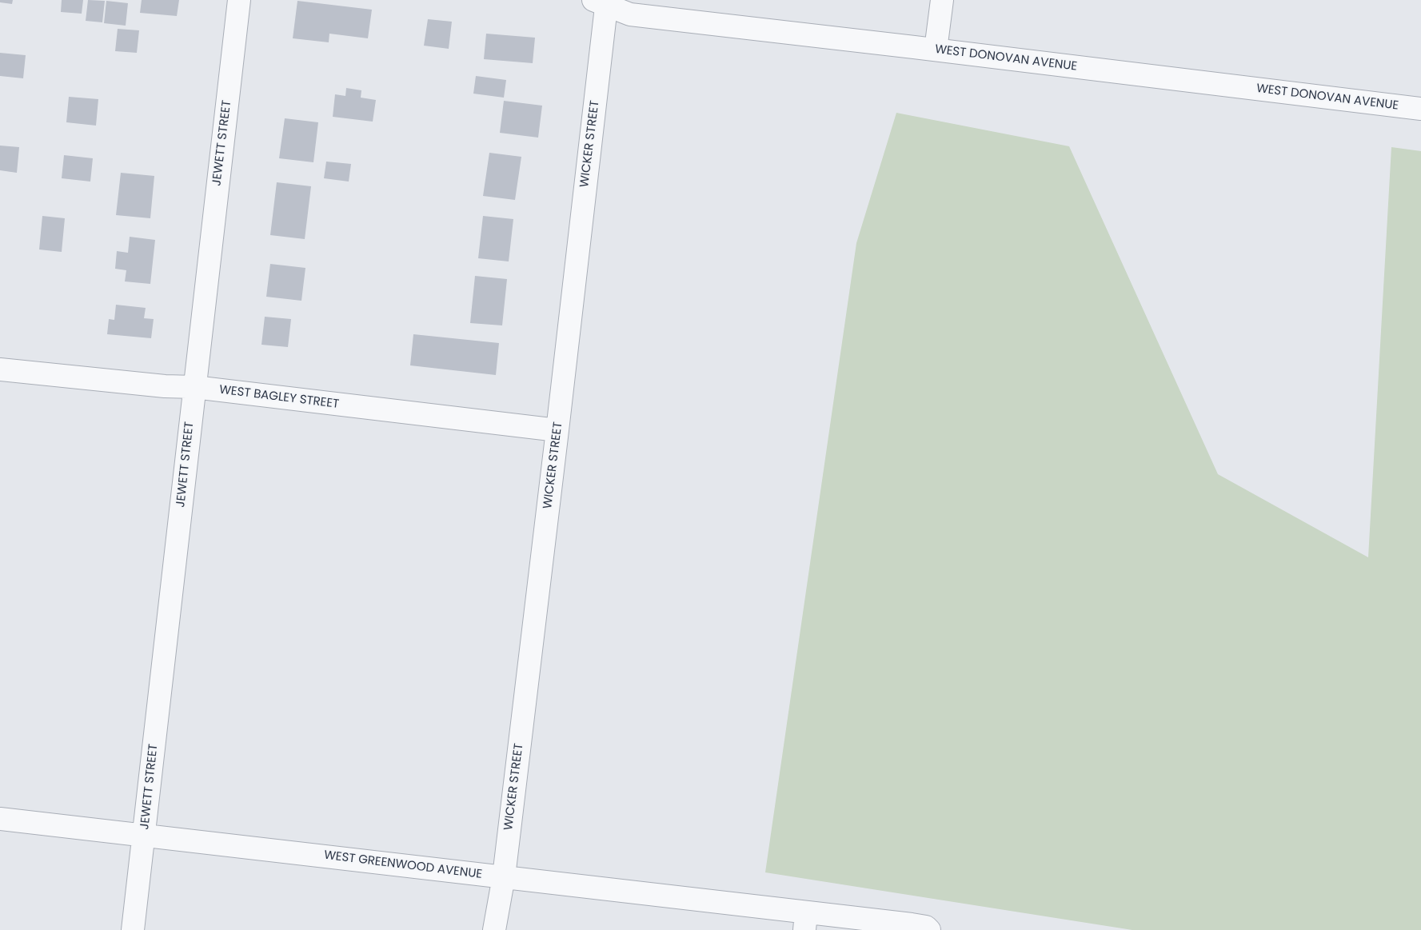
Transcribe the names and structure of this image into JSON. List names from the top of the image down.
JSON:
{
  "streets": {
    "street": [
      "WEST DONOVAN AVENUE",
      "JEWETT STREET",
      "WICKER STREET",
      "WEST BAGLEY STREET",
      "WEST GREENWOOD AVENUE"
    ]
  },
  "crossings": [
    ["WEST DONOVAN AVENUE", "WICKER STREET"],
    ["JEWETT STREET", "WEST BAGLEY STREET"],
    ["JEWETT STREET", "WEST GREENWOOD AVENUE"],
    ["WICKER STREET", "WEST BAGLEY STREET"],
    ["WICKER STREET", "WEST GREENWOOD AVENUE"]
  ]
}
